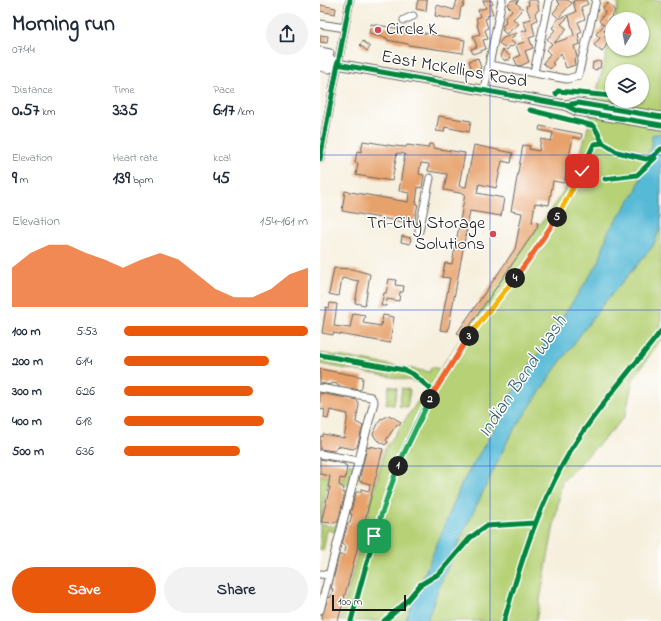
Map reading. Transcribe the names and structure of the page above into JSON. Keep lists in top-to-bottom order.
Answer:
{
  "streets": {
    "main road": ["East McKellips Road"]
  },
  "water": ["Indian Bend Wash"],
  "places": ["Circle K", "Tri-City Storage Solutions"],
  "scale_bar": "100 m",
  "north": "top",
  "page": {
    "heading": ["Morning run", "07:44"],
    "stats": [
      ["Distance", "0.57 km"],
      ["Time", "3:35"],
      ["Pace", "6:17 /km"],
      ["Elevation", "9 m"],
      ["Heart rate", "139 bpm"],
      ["kcal", "45"]
    ],
    "chart": ["Elevation", "154–161 m"],
    "pins": [
      "5",
      "4",
      "3",
      "2",
      "1"
    ],
    "list": [
      {
        "name": "100 m",
        "note": "5:53"
      },
      {
        "name": "200 m",
        "note": "6:14"
      },
      {
        "name": "300 m",
        "note": "6:26"
      },
      {
        "name": "400 m",
        "note": "6:18"
      },
      {
        "name": "500 m",
        "note": "6:36"
      }
    ],
    "buttons": ["Save", "Share"],
    "scale": "100 m"
  }
}
